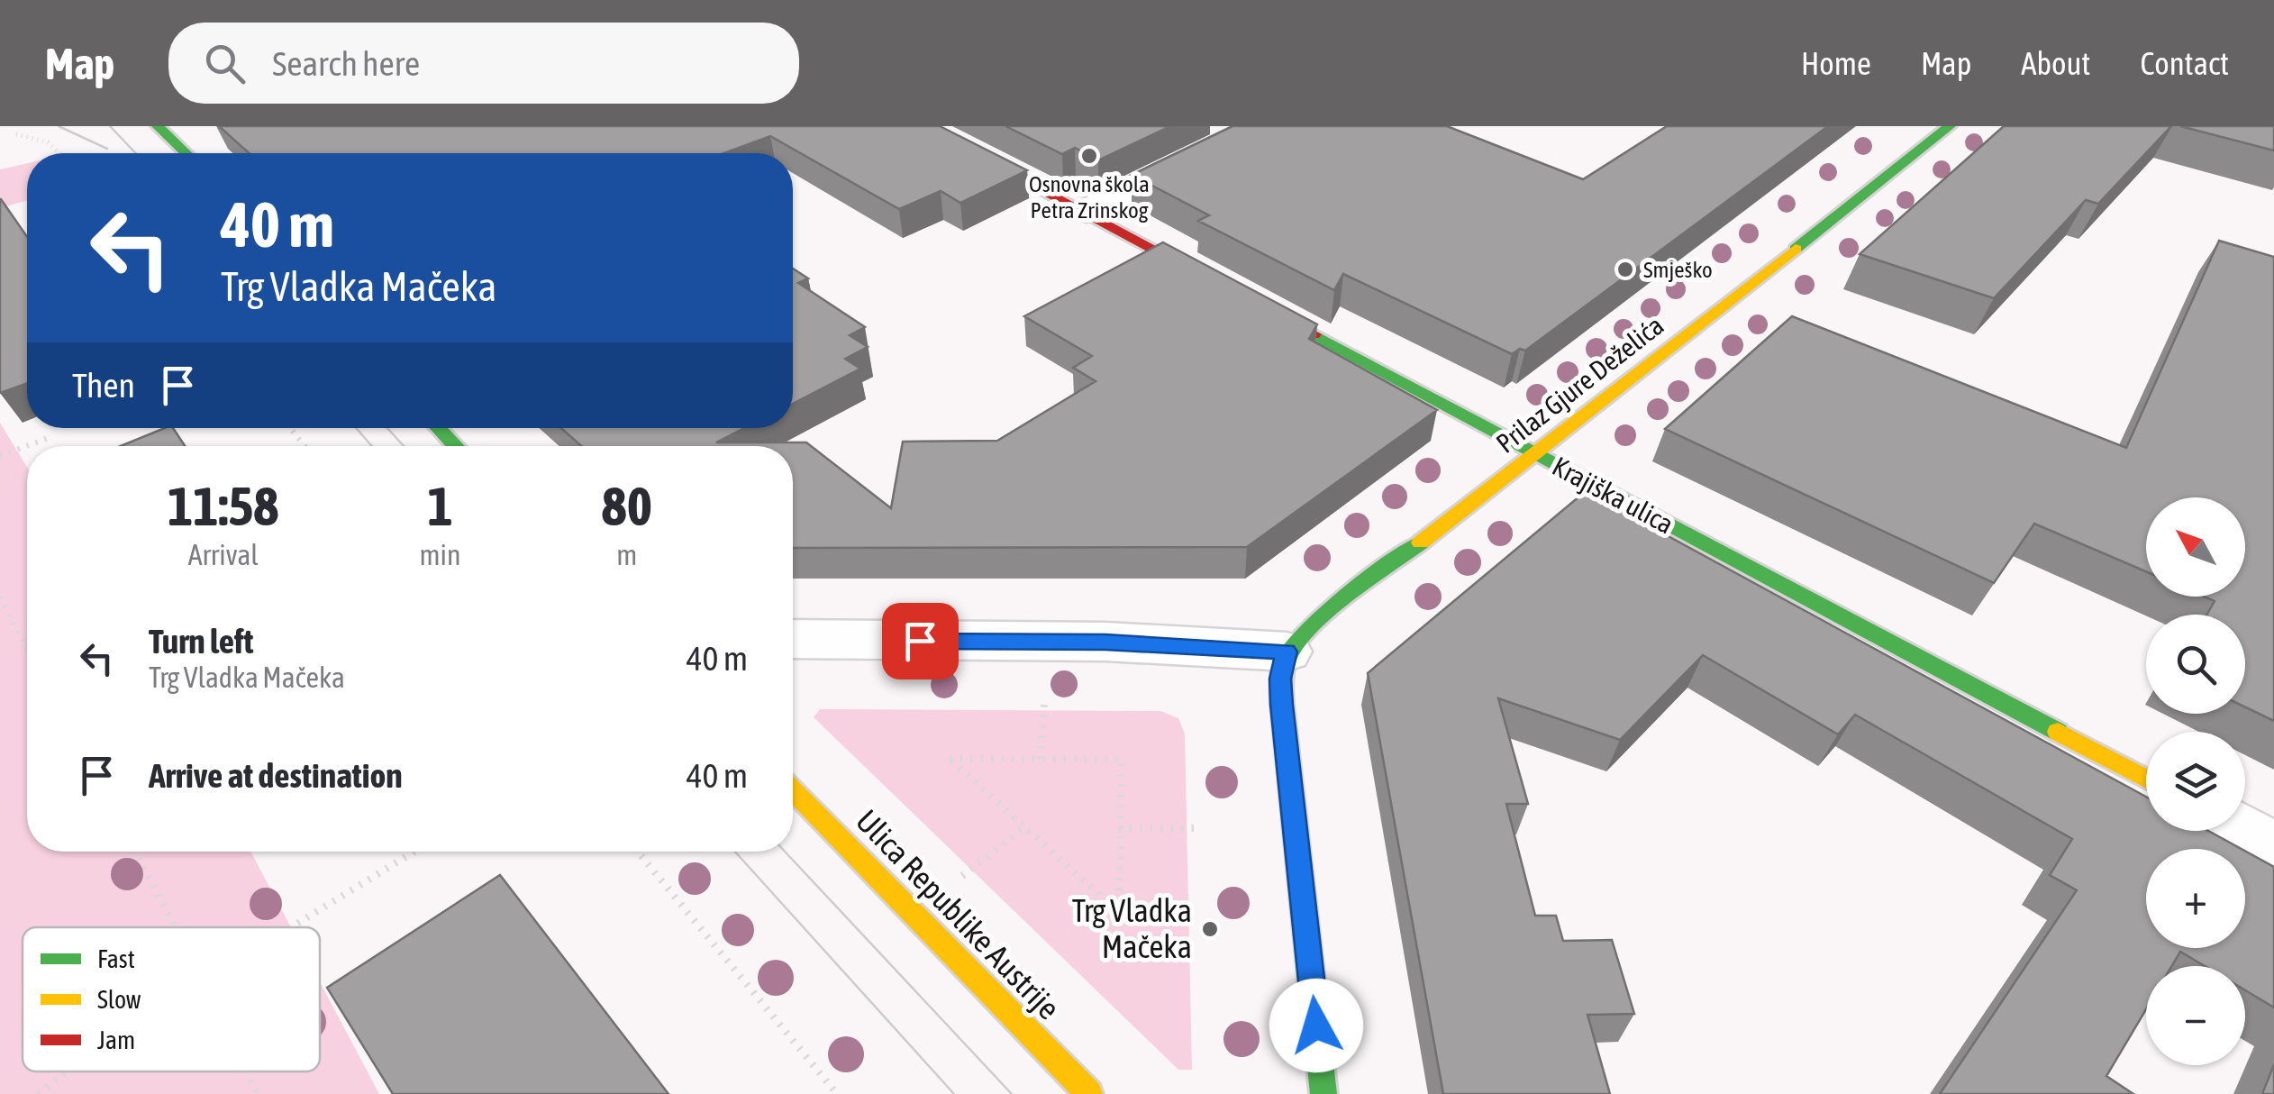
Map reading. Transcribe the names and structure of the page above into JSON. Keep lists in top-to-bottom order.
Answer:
{
  "streets": {
    "street": ["Prilaz Gjure Deželića", "Krajiška ulica", "Ulica Republike Austrije"]
  },
  "crossings": [
    ["Prilaz Gjure Deželića", "Krajiška ulica"]
  ],
  "places": ["Osnovna škola Petra Zrinskog", "Smješko", "Trg Vladka Mačeka"],
  "legend": ["Fast", "Slow", "Jam"],
  "north": "top left",
  "page": {
    "header": "Map",
    "search": "Search here",
    "nav": [
      "Home",
      "Map",
      "About",
      "Contact"
    ],
    "turn": ["40 m", "Trg Vladka Mačeka"],
    "then": "Then",
    "eta": [
      "11:58",
      "Arrival",
      "1",
      "min",
      "80",
      "m"
    ],
    "map_buttons": ["+", "−"],
    "list": [
      {
        "name": "Turn left",
        "note": "Trg Vladka Mačeka",
        "value": "40 m"
      },
      {
        "name": "Arrive at destination",
        "value": "40 m"
      }
    ]
  }
}
